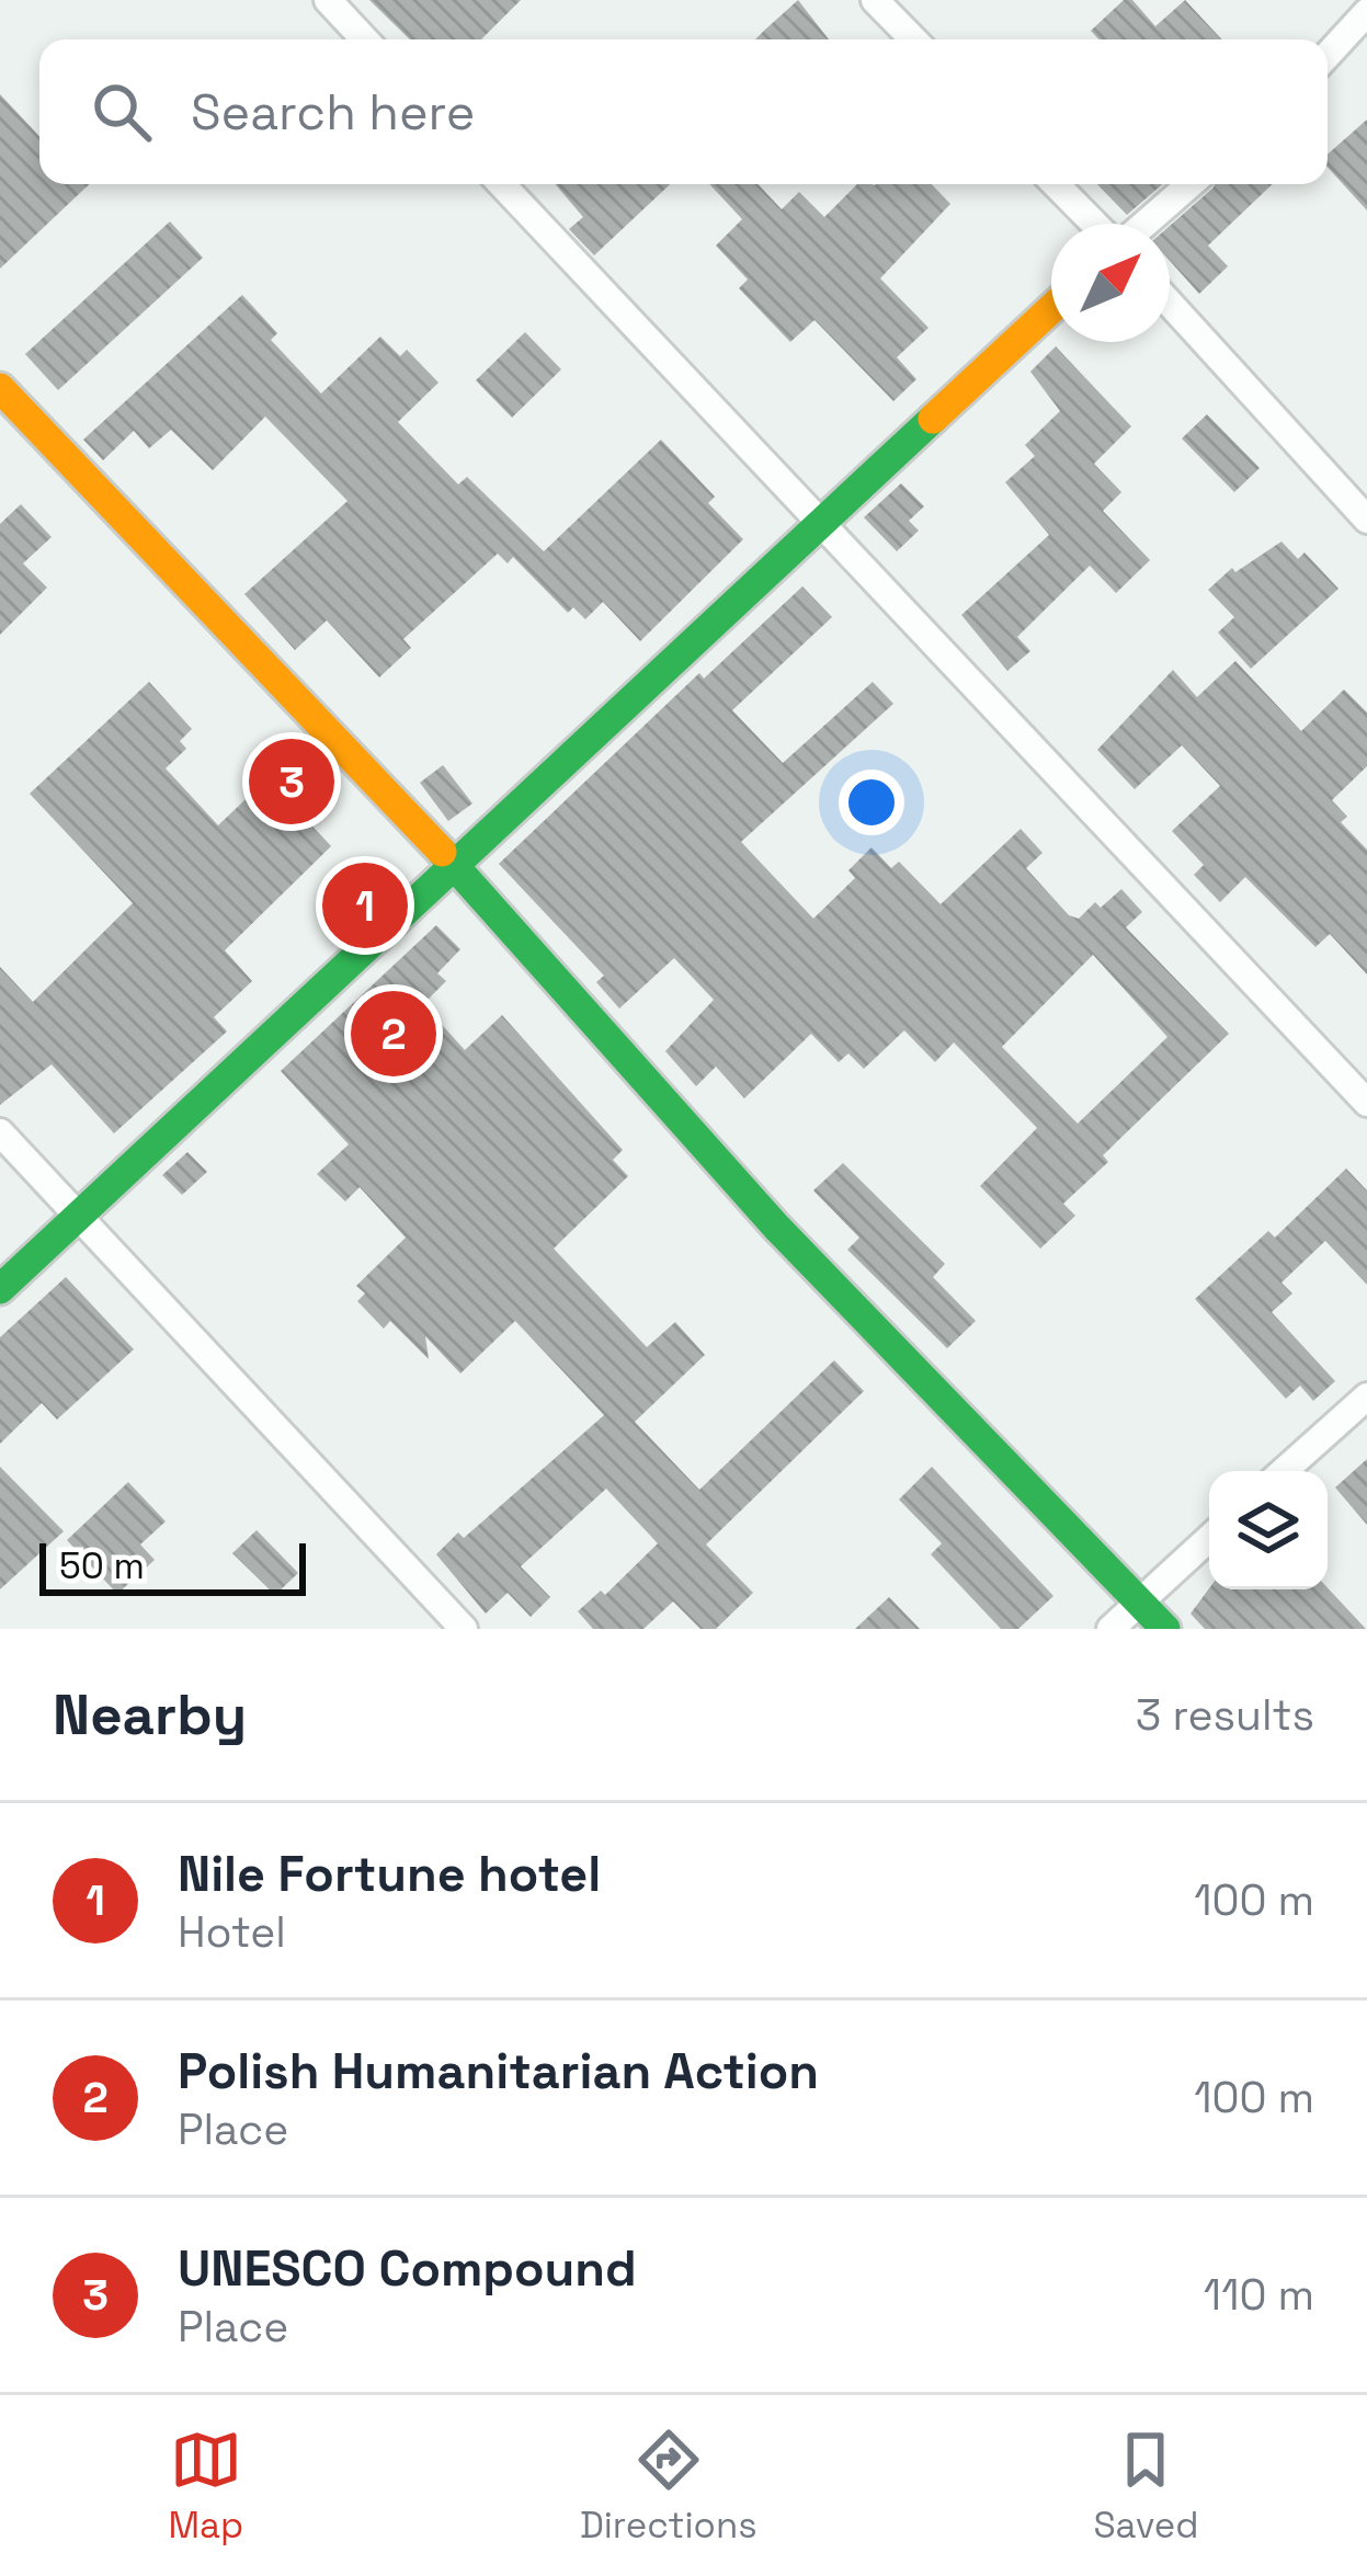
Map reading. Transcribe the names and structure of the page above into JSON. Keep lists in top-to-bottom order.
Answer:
{
  "scale_bar": "50 m",
  "north": "top right",
  "page": {
    "search": "Search here",
    "pins": ["3", "1", "2"],
    "scale": "50 m",
    "heading": ["Nearby", "3 results"],
    "list": [
      {
        "mark": "1",
        "name": "Nile Fortune hotel",
        "note": "Hotel",
        "value": "100 m"
      },
      {
        "mark": "2",
        "name": "Polish Humanitarian Action",
        "note": "Place",
        "value": "100 m"
      },
      {
        "mark": "3",
        "name": "UNESCO Compound",
        "note": "Place",
        "value": "110 m"
      }
    ],
    "nav": ["Map", "Directions", "Saved"]
  }
}
